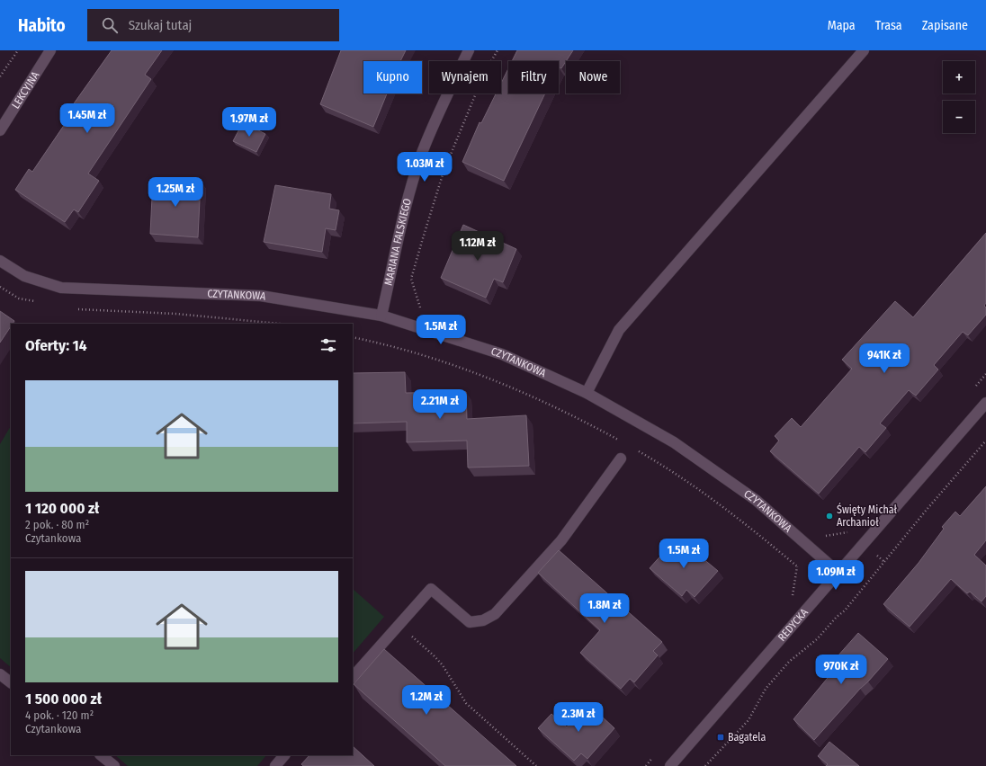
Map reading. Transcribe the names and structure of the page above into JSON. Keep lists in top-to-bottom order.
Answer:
{
  "streets": {
    "street": [
      "LEKCYJNA",
      "MARIANA FALSKIEGO",
      "CZYTANKOWA",
      "REDYCKA"
    ]
  },
  "crossings": [
    ["MARIANA FALSKIEGO", "CZYTANKOWA"],
    ["CZYTANKOWA", "REDYCKA"]
  ],
  "places": {
    "other": ["Święty Michał Archanioł"],
    "transit": ["Bagatela"]
  },
  "page": {
    "header": "Habito",
    "search": "Szukaj tutaj",
    "nav": ["Mapa", "Trasa", "Zapisane"],
    "map_buttons": ["+", "−"],
    "chip": [
      "Kupno",
      "Wynajem",
      "Filtry",
      "Nowe"
    ],
    "price": [
      "1.45M zł",
      "1.97M zł",
      "1.03M zł",
      "1.25M zł",
      "1.12M zł",
      "1.5M zł",
      "941K zł",
      "2.21M zł",
      "1.5M zł",
      "1.09M zł",
      "1.8M zł",
      "970K zł",
      "1.2M zł",
      "2.3M zł"
    ],
    "heading": "Oferty: 14",
    "list": [
      {
        "name": "1 120 000 zł",
        "note": "2 pok. · 80 m² · Czytankowa"
      },
      {
        "name": "1 500 000 zł",
        "note": "4 pok. · 120 m² · Czytankowa"
      }
    ]
  }
}
